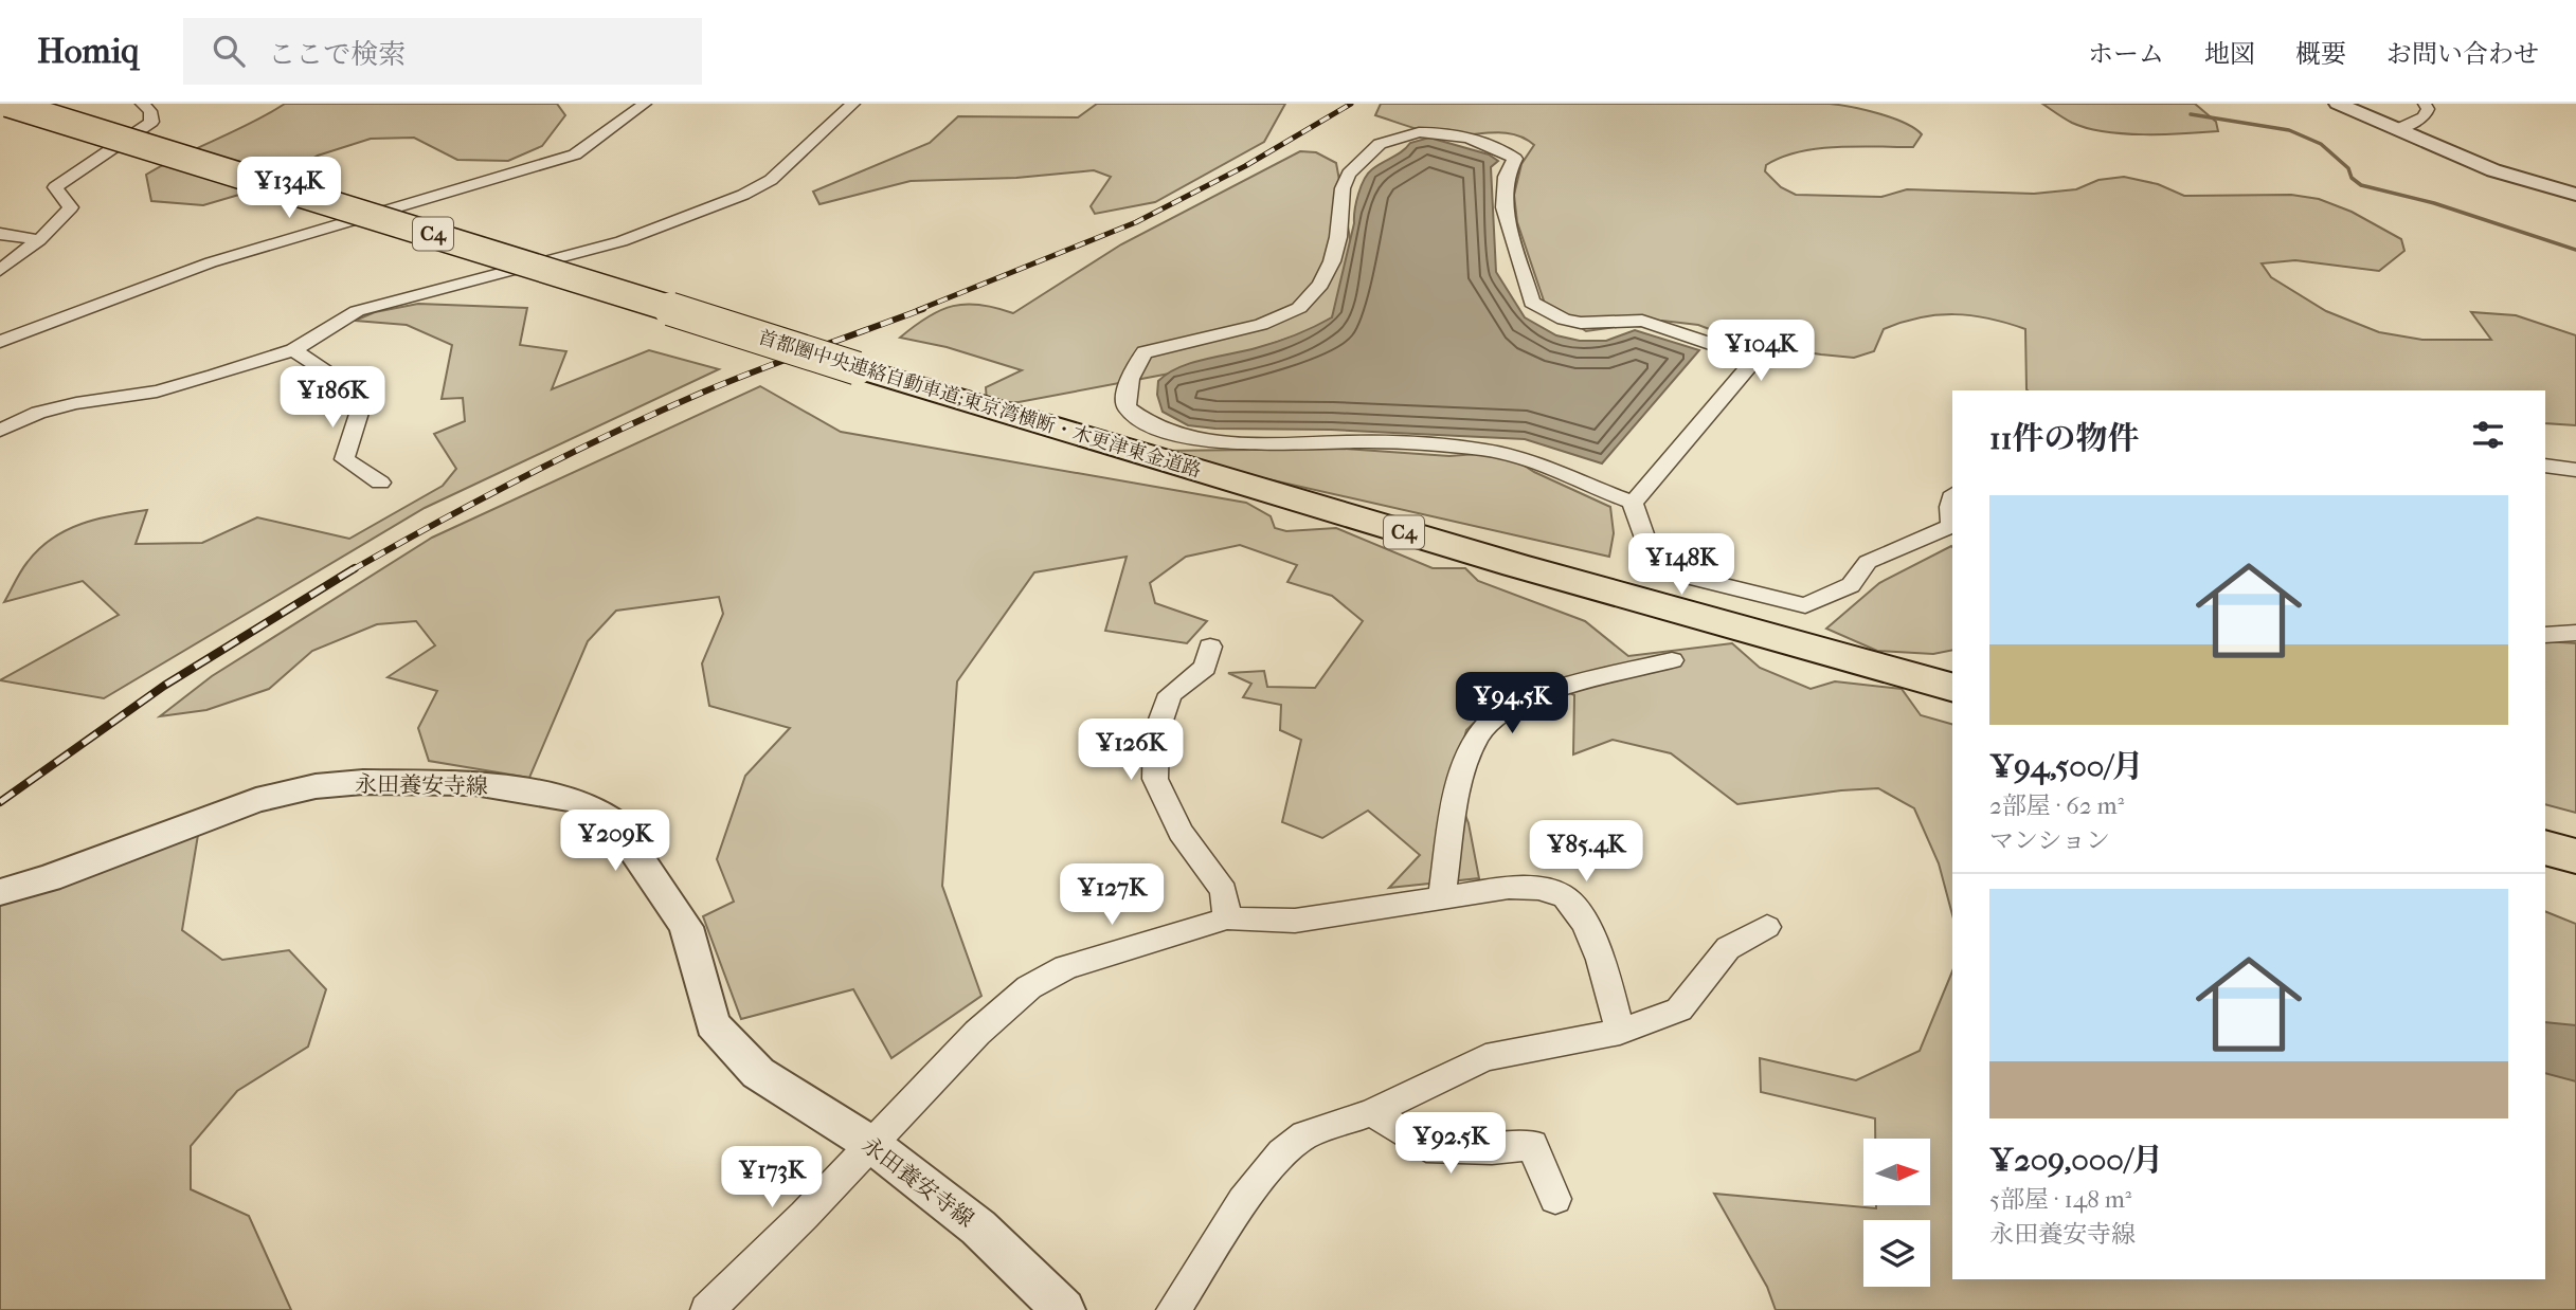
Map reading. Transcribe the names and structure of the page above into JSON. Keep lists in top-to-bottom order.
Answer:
{
  "streets": {
    "highway": ["C4", "首都圏中央連絡自動車道;東京湾横断・木更津東金道路"],
    "street": ["永田養安寺線"]
  },
  "north": "right",
  "page": {
    "header": "Homiq",
    "search": "ここで検索",
    "nav": [
      "ホーム",
      "地図",
      "概要",
      "お問い合わせ"
    ],
    "price": [
      "¥134K",
      "¥104K",
      "¥186K",
      "¥148K",
      "¥94.5K",
      "¥126K",
      "¥209K",
      "¥85.4K",
      "¥127K",
      "¥92.5K",
      "¥173K"
    ],
    "heading": "11件の物件",
    "list": [
      {
        "name": "¥94,500/月",
        "note": "2部屋 · 62 m² · マンション"
      },
      {
        "name": "¥209,000/月",
        "note": "5部屋 · 148 m² · 永田養安寺線"
      }
    ]
  }
}
